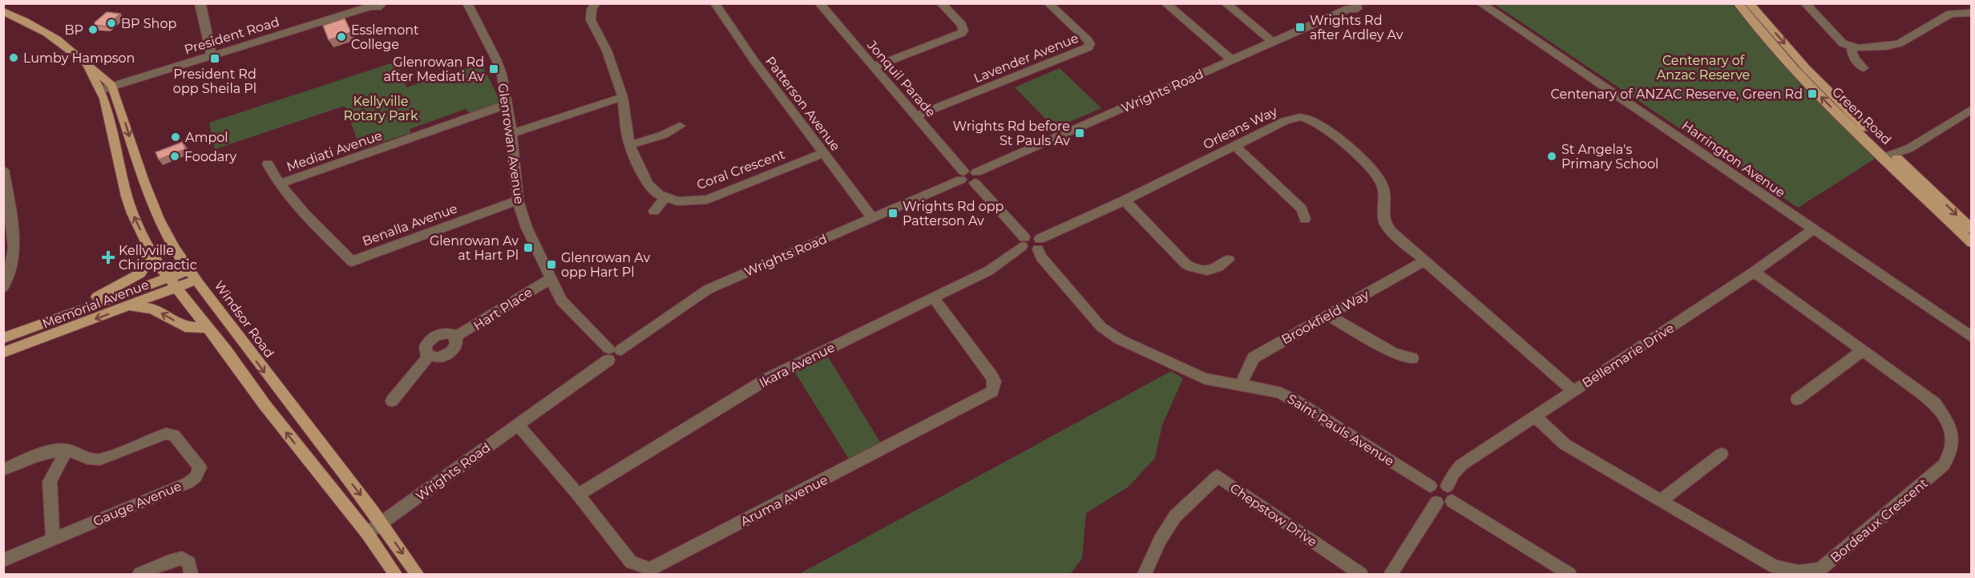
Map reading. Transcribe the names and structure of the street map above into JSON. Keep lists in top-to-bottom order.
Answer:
{
  "streets": {
    "main road": ["Green Road", "Memorial Avenue", "Windsor Road"],
    "street": [
      "President Road",
      "Lavender Avenue",
      "Jonquil Parade",
      "Wrights Road",
      "Patterson Avenue",
      "Orleans Way",
      "Glenrowan Avenue",
      "Mediati Avenue",
      "Harrington Avenue",
      "Coral Crescent",
      "Benalla Avenue",
      "Hart Place",
      "Brookfield Way",
      "Bellemarie Drive",
      "Ikara Avenue",
      "Saint Pauls Avenue",
      "Aruma Avenue",
      "Gauge Avenue",
      "Chepstow Drive",
      "Bordeaux Crescent"
    ]
  },
  "crossings": [
    ["President Road", "Windsor Road"],
    ["Lavender Avenue", "Jonquil Parade"],
    ["Jonquil Parade", "Wrights Road"],
    ["Wrights Road", "Patterson Avenue"],
    ["Wrights Road", "Glenrowan Avenue"],
    ["Wrights Road", "Windsor Road"],
    ["Wrights Road", "Aruma Avenue"],
    ["Patterson Avenue", "Coral Crescent"],
    ["Orleans Way", "Brookfield Way"],
    ["Orleans Way", "Bellemarie Drive"],
    ["Orleans Way", "Saint Pauls Avenue"],
    ["Glenrowan Avenue", "Mediati Avenue"],
    ["Glenrowan Avenue", "Benalla Avenue"],
    ["Glenrowan Avenue", "Hart Place"],
    ["Mediati Avenue", "Benalla Avenue"],
    ["Harrington Avenue", "Bellemarie Drive"],
    ["Memorial Avenue", "Windsor Road"],
    ["Brookfield Way", "Saint Pauls Avenue"],
    ["Bellemarie Drive", "Saint Pauls Avenue"],
    ["Bellemarie Drive", "Bordeaux Crescent"],
    ["Ikara Avenue", "Aruma Avenue"]
  ],
  "parks": ["Centenary of Anzac Reserve", "Kellyville Rotary Park"],
  "places": {
    "other": [
      "BP Shop",
      "BP",
      "Esslemont College",
      "Lumby Hampson",
      "Ampol",
      "Foodary",
      "St Angela's Primary School"
    ],
    "transit": [
      "Wrights Rd after Ardley Av",
      "President Rd opp Sheila Pl",
      "Glenrowan Rd after Mediati Av",
      "Centenary of ANZAC Reserve, Green Rd",
      "Wrights Rd before St Pauls Av",
      "Wrights Rd opp Patterson Av",
      "Glenrowan Av at Hart Pl",
      "Glenrowan Av opp Hart Pl"
    ],
    "health": ["Kellyville Chiropractic"]
  }
}
